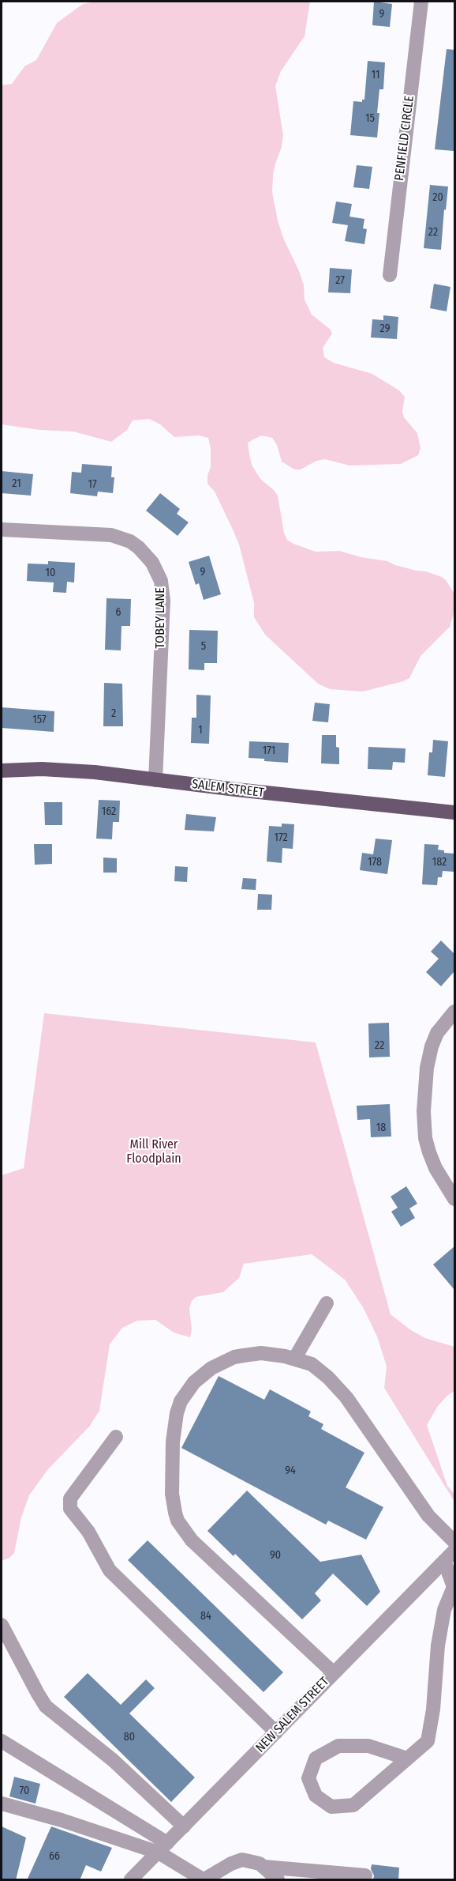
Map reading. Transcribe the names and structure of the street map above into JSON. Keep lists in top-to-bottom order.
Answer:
{
  "streets": {
    "main road": ["SALEM STREET"],
    "street": ["PENFIELD CIRCLE", "TOBEY LANE", "NEW SALEM STREET"]
  },
  "crossings": [
    ["TOBEY LANE", "SALEM STREET"]
  ],
  "parks": ["Mill River Floodplain"],
  "house_numbers": [
    "9",
    "11",
    "15",
    "20",
    "22",
    "27",
    "29",
    "21",
    "17",
    "9",
    "10",
    "6",
    "5",
    "2",
    "157",
    "1",
    "171",
    "162",
    "172",
    "178",
    "182",
    "22",
    "18",
    "94",
    "90",
    "84",
    "80",
    "70",
    "66"
  ]
}
